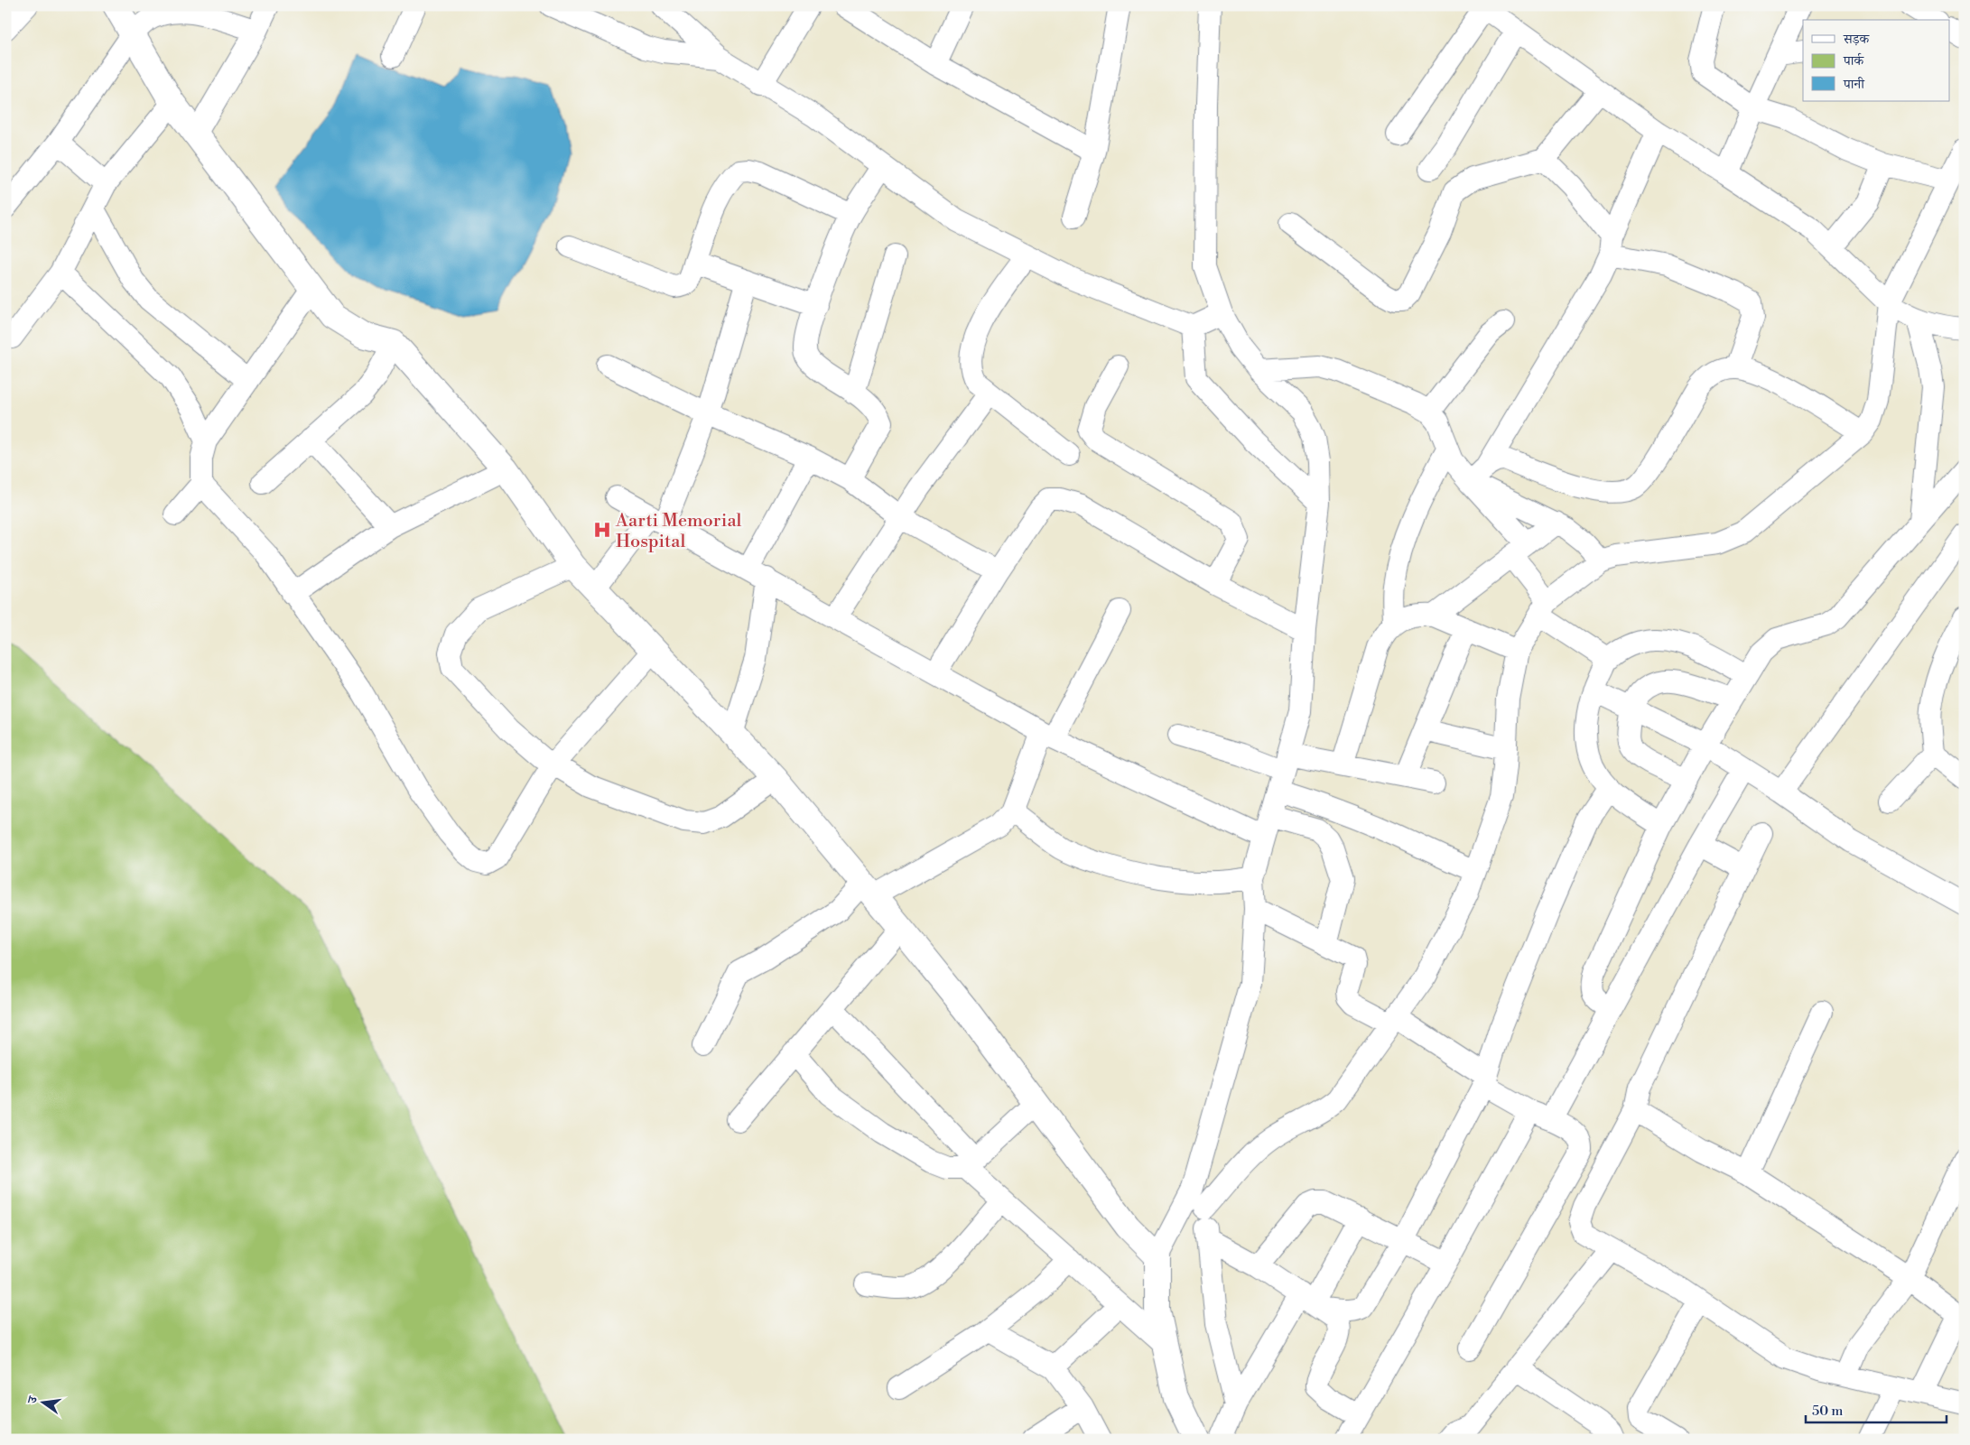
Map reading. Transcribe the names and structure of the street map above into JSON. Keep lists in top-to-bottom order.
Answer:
{
  "places": {
    "hospital": ["Aarti Memorial Hospital"]
  },
  "legend": ["सड़क", "पार्क", "पानी"],
  "scale_bar": "50 m",
  "north": "left"
}
